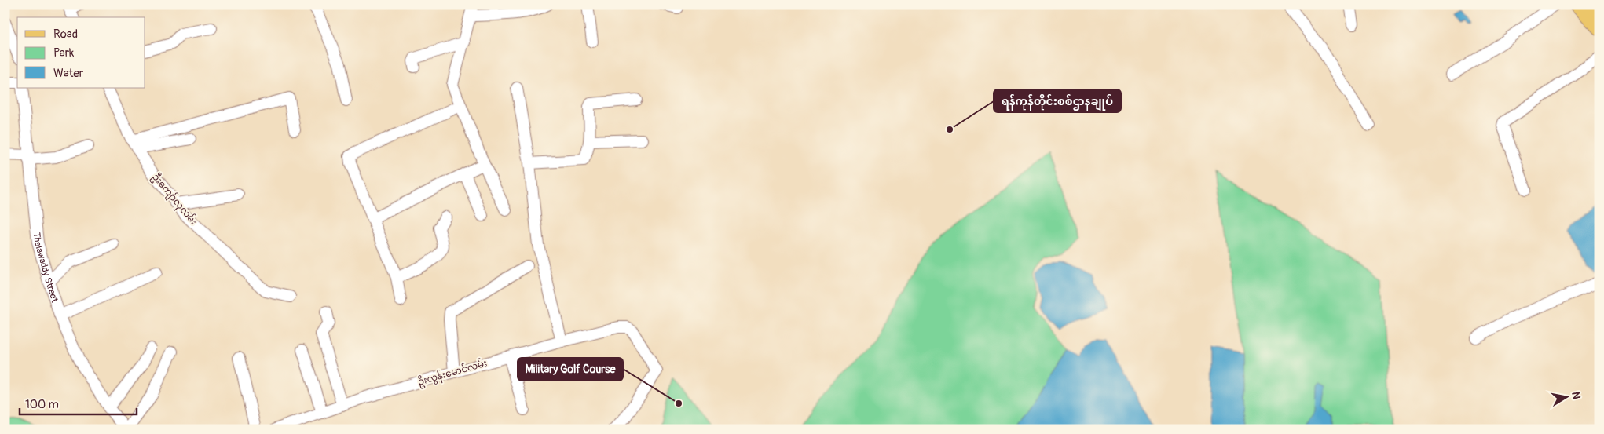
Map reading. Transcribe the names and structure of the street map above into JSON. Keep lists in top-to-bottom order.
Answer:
{
  "streets": {
    "street": ["ဦးကျော်လှလမ်း", "Thalawaddy Street", "ဦးလွန်းမောင်လမ်း"]
  },
  "places": ["ရန်ကုန်တိုင်းစစ်ဌာနချုပ်", "Military Golf Course"],
  "legend": ["Road", "Park", "Water"],
  "scale_bar": "100 m",
  "north": "right"
}
